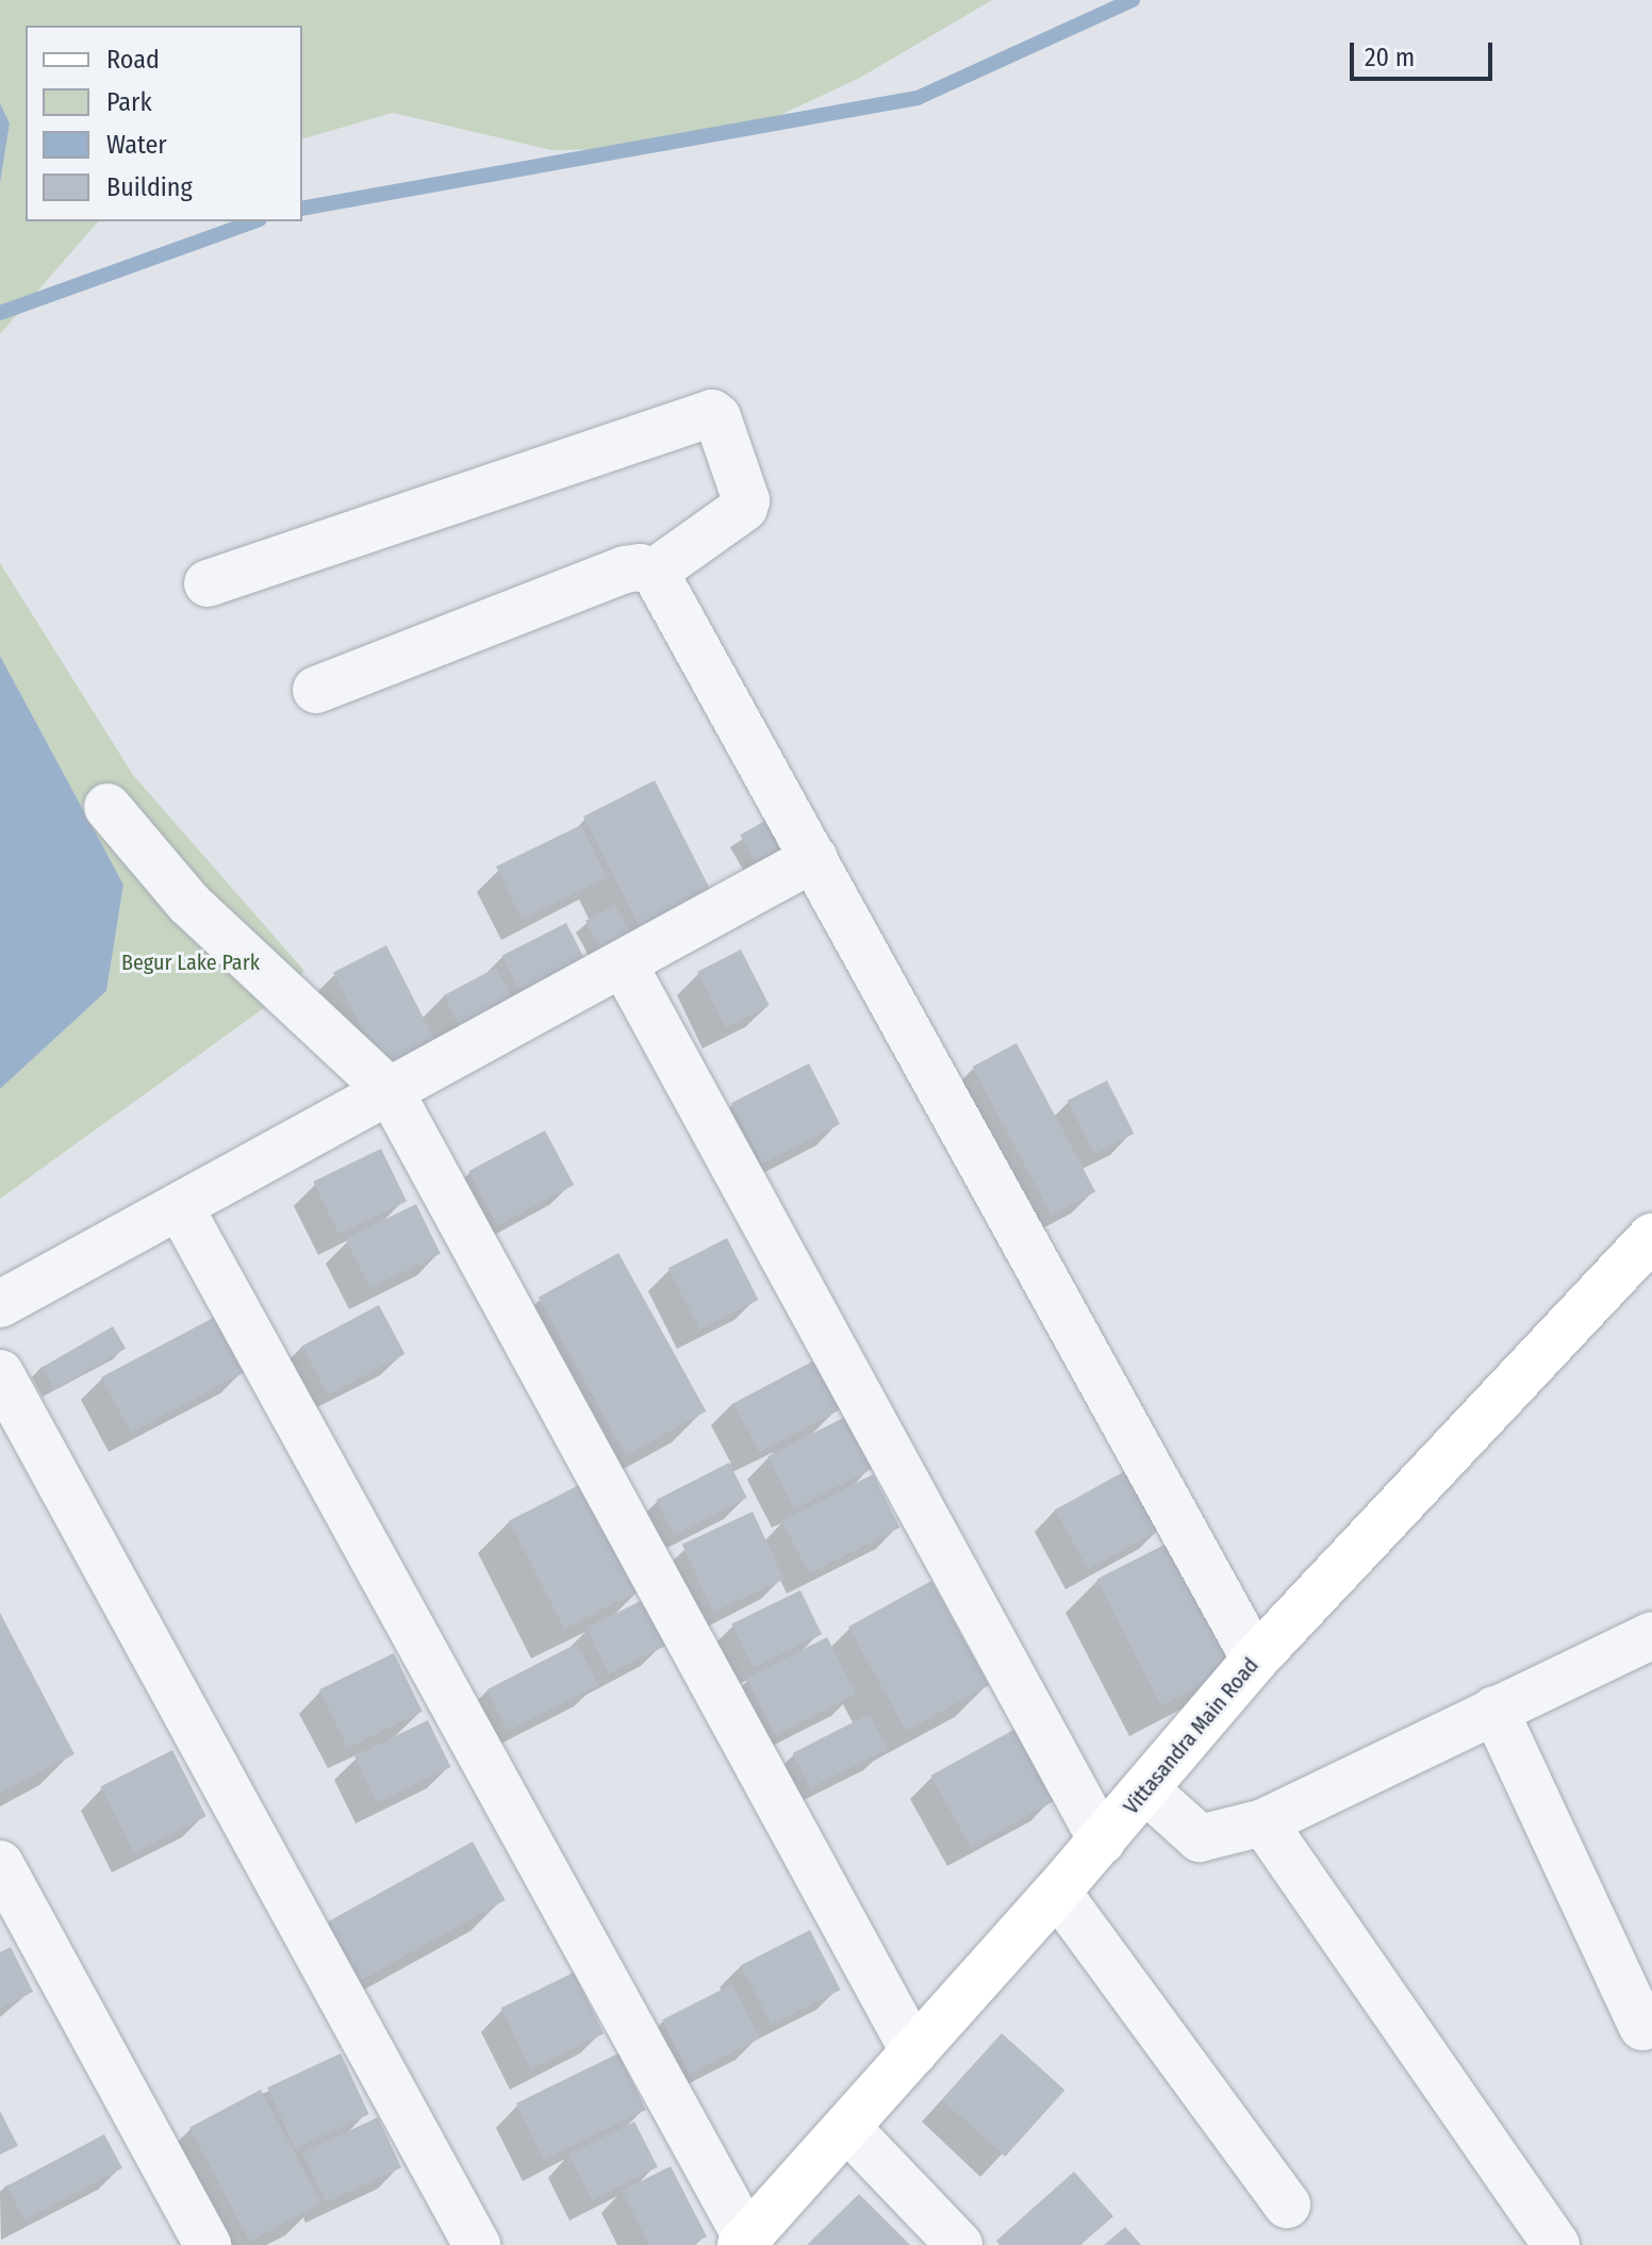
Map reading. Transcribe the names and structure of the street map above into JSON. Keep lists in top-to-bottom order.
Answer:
{
  "streets": {
    "street": ["Vittasandra Main Road"]
  },
  "parks": ["Begur Lake Park"],
  "legend": [
    "Road",
    "Park",
    "Water",
    "Building"
  ],
  "scale_bar": "20 m"
}
